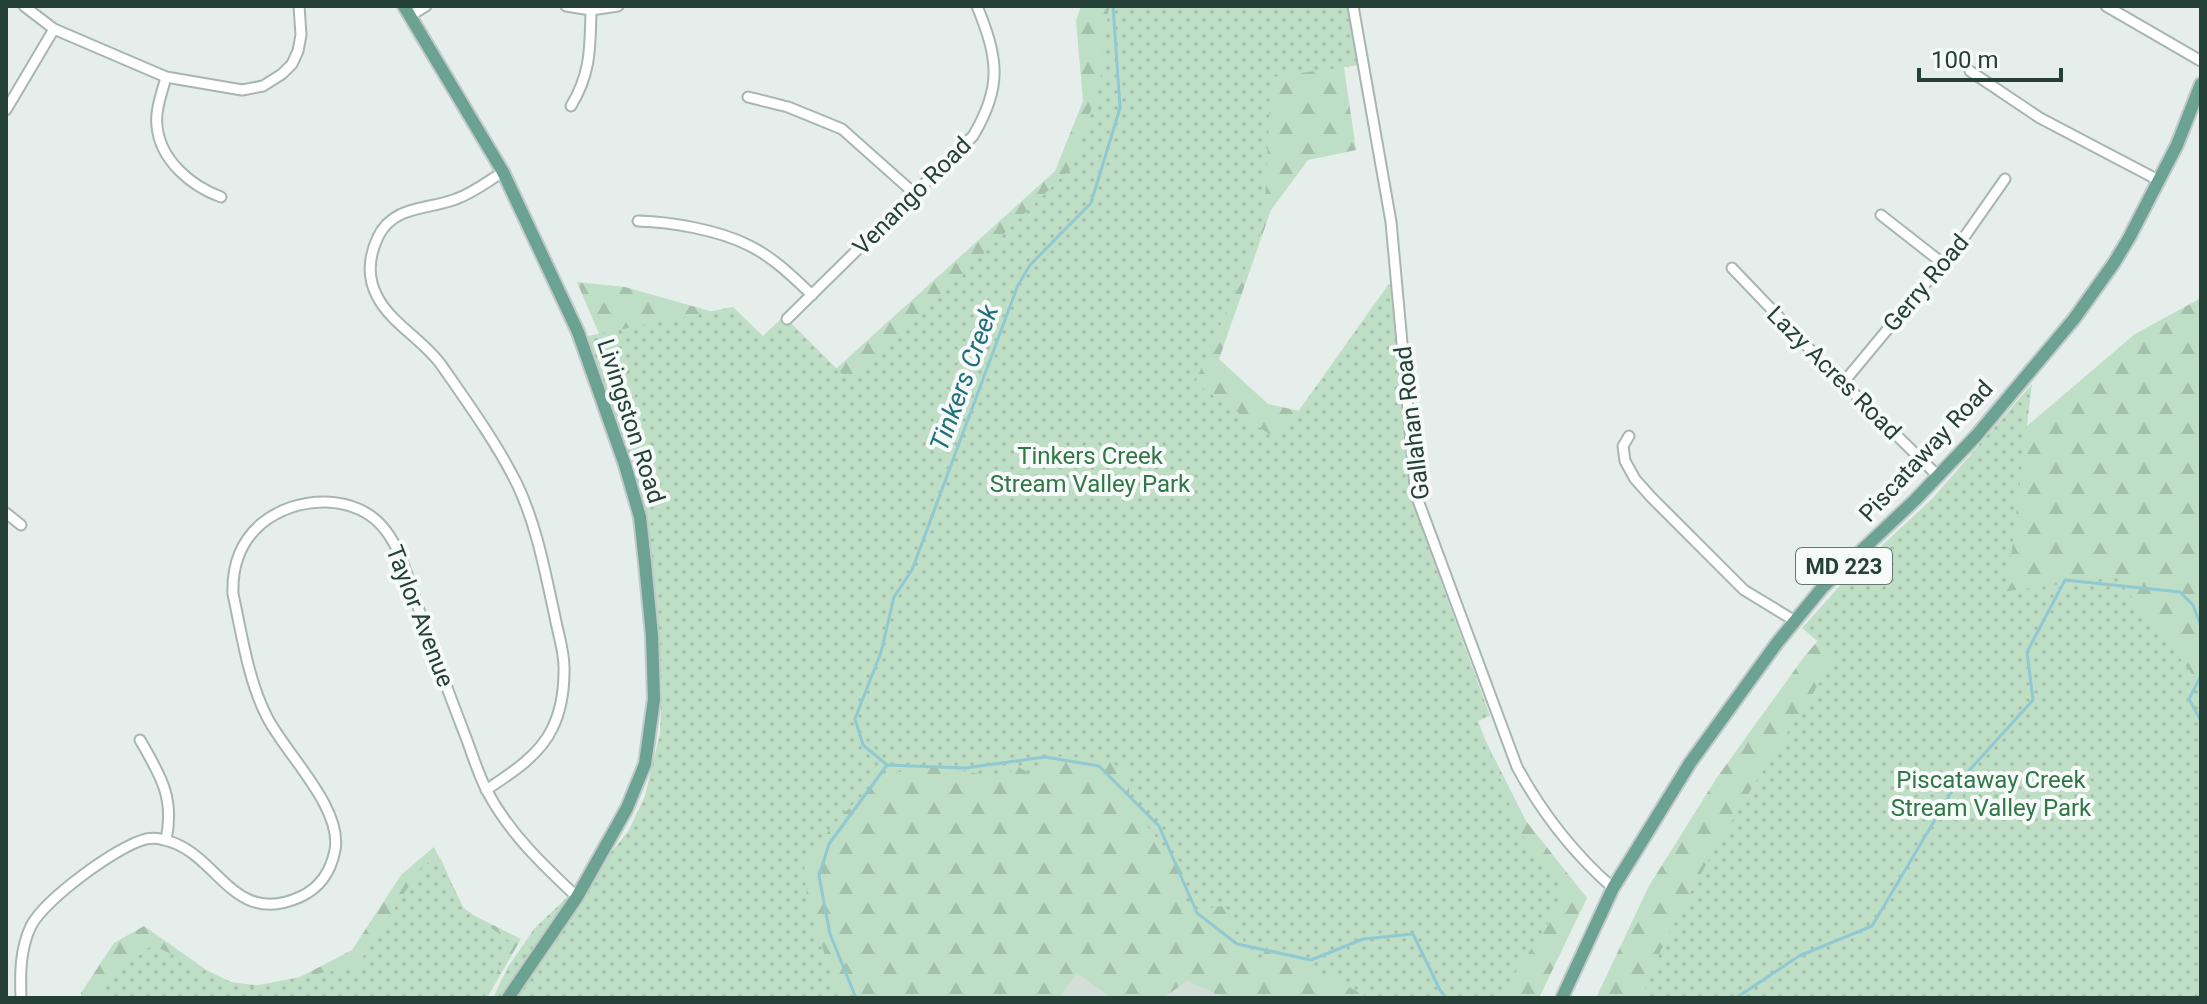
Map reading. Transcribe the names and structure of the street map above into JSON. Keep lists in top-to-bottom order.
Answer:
{
  "streets": {
    "main road": ["Livingston Road", "Piscataway Road", "MD 223"],
    "street": [
      "Venango Road",
      "Gerry Road",
      "Lazy Acres Road",
      "Gallahan Road",
      "Taylor Avenue"
    ]
  },
  "crossings": [
    ["Gerry Road", "Lazy Acres Road"],
    ["Lazy Acres Road", "Piscataway Road"],
    ["Livingston Road", "Taylor Avenue"],
    ["Gallahan Road", "Piscataway Road"]
  ],
  "water": ["Tinkers Creek"],
  "parks": ["Tinkers Creek Stream Valley Park", "Piscataway Creek Stream Valley Park"],
  "scale_bar": "100 m"
}
